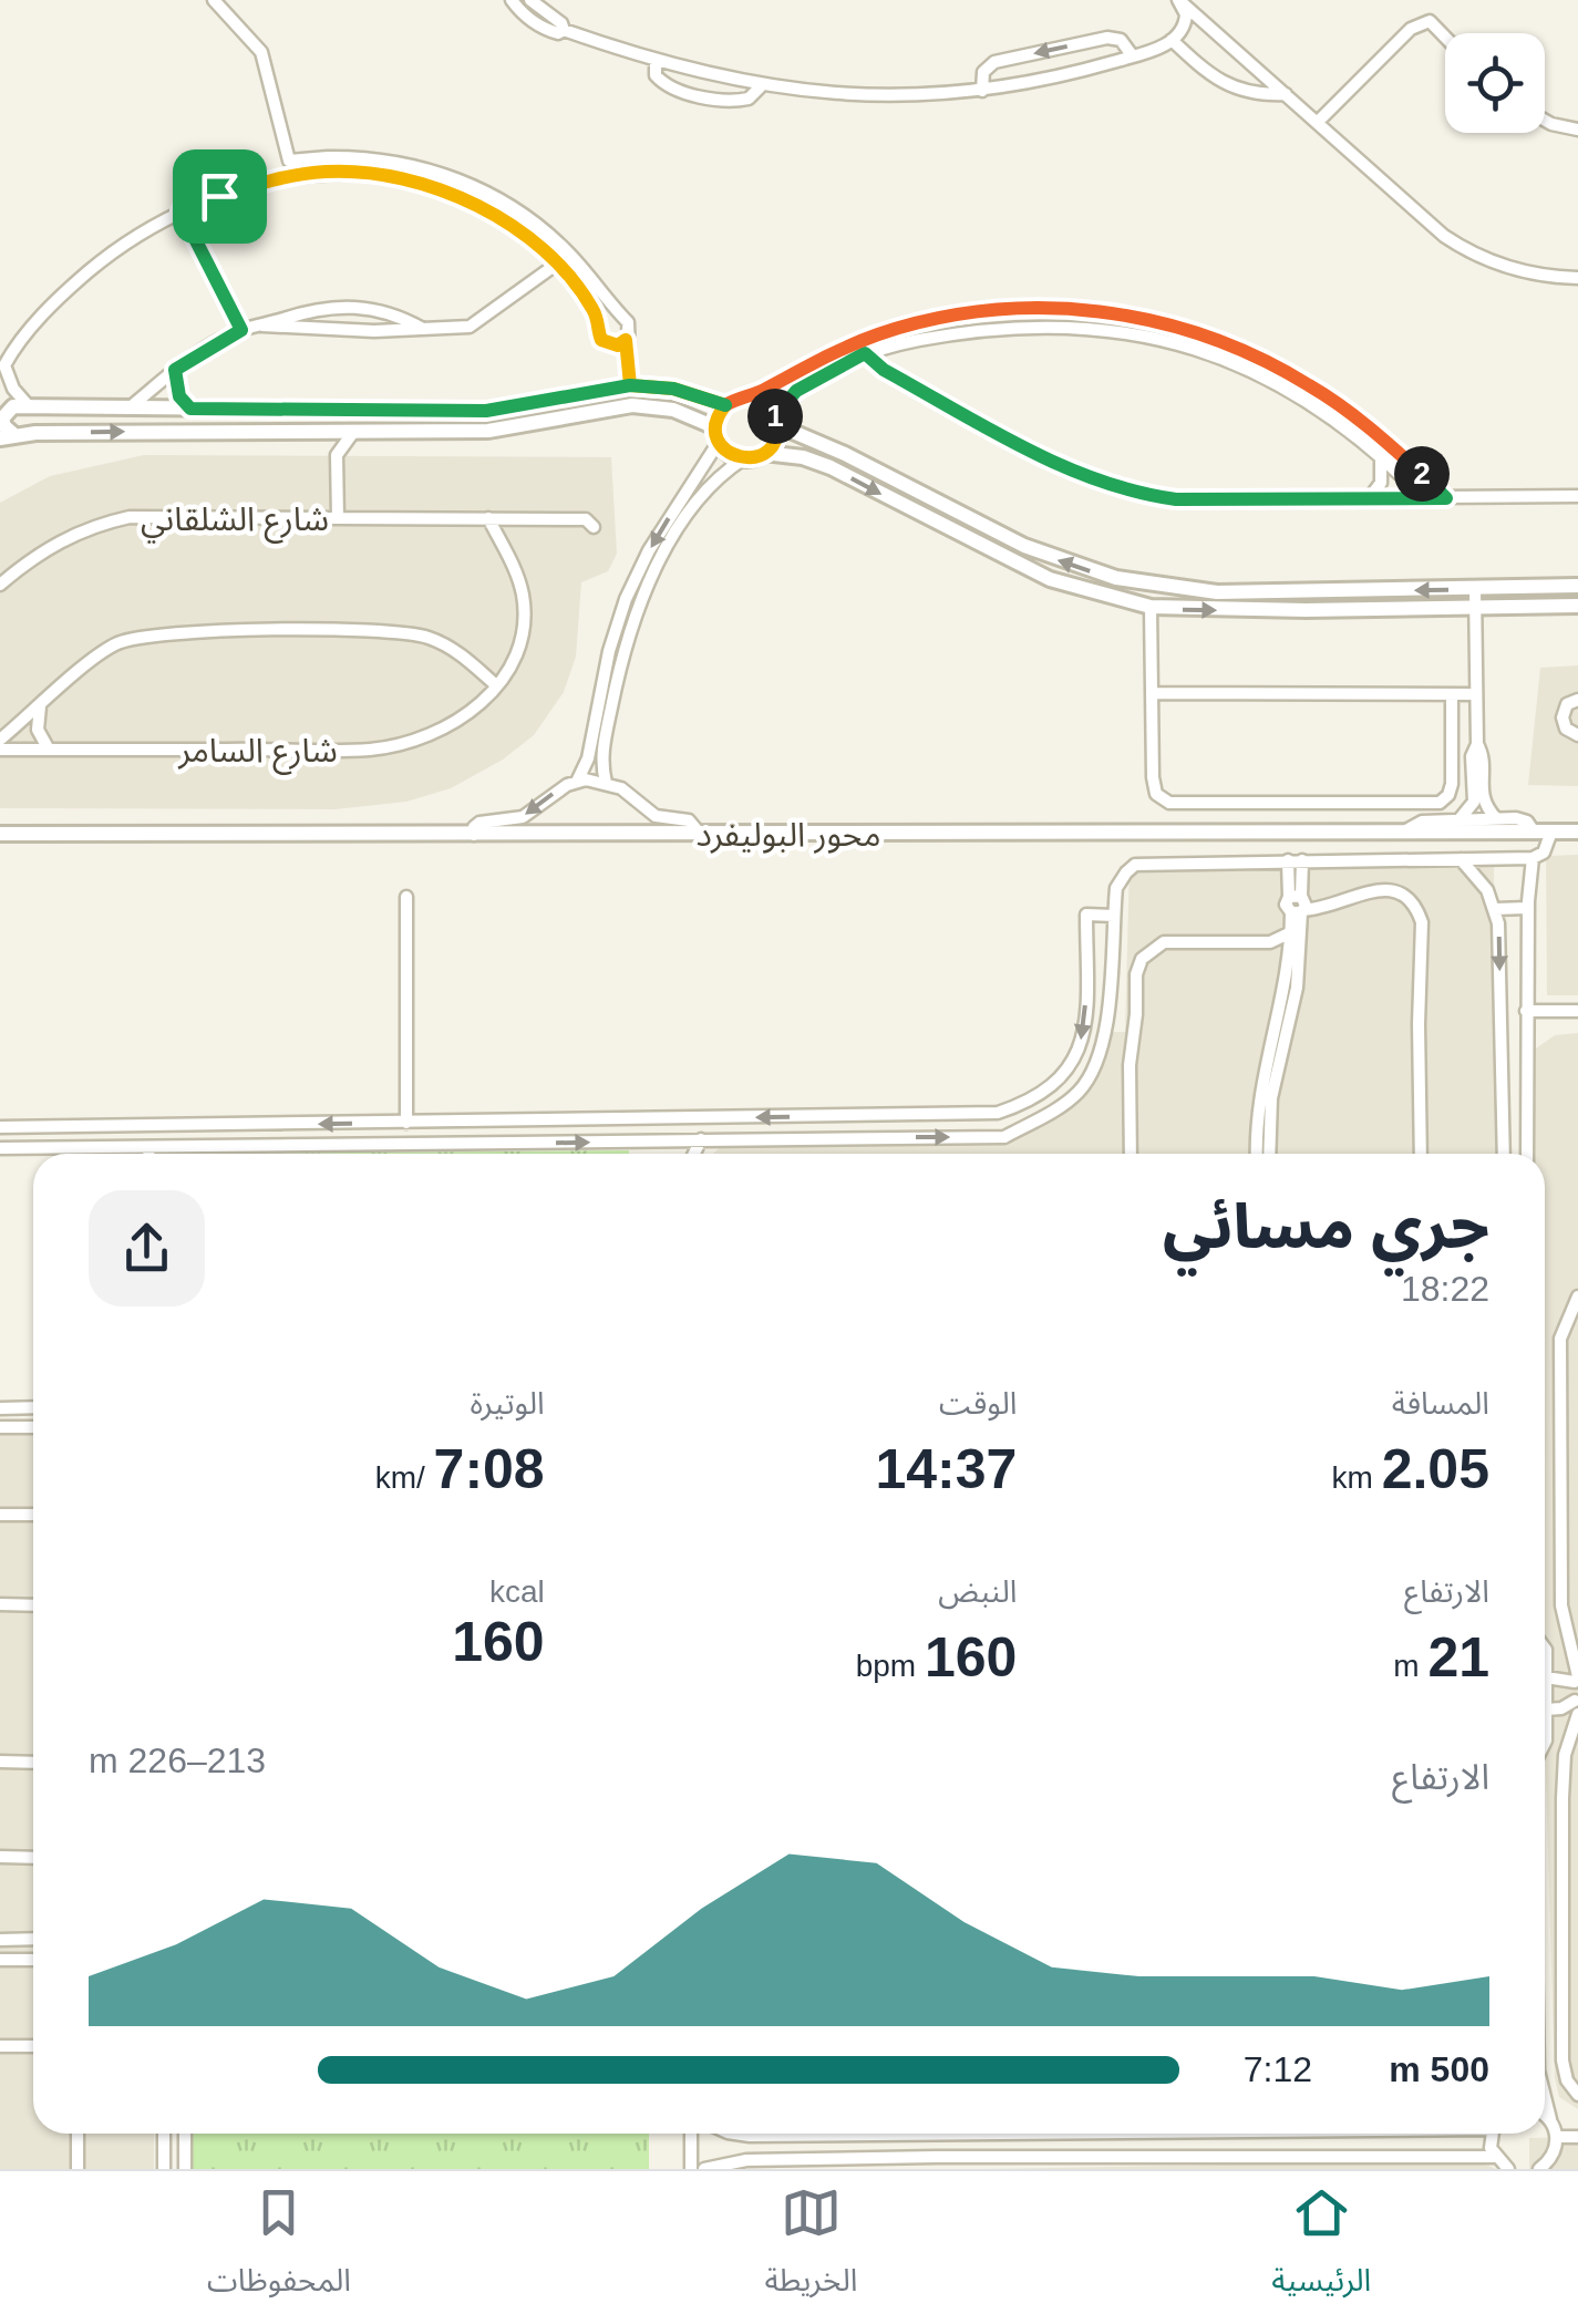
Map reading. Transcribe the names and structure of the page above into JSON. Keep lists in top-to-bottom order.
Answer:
{
  "streets": {
    "street": ["شارع الشلقاني", "شارع السامر", "محور البوليفرد"]
  },
  "page": {
    "pins": ["1", "2"],
    "heading": ["جري مسائي", "18:22"],
    "stats": [
      ["المسافة", "2.05 km"],
      ["الوقت", "14:37"],
      ["الوتيرة", "7:08 /km"],
      ["الارتفاع", "21 m"],
      ["النبض", "160 bpm"],
      ["kcal", "160"]
    ],
    "chart": ["الارتفاع", "213–226 m"],
    "list": [
      {
        "name": "500 m",
        "note": "7:12"
      }
    ],
    "tabs": ["الرئيسية", "الخريطة", "المحفوظات"]
  }
}
